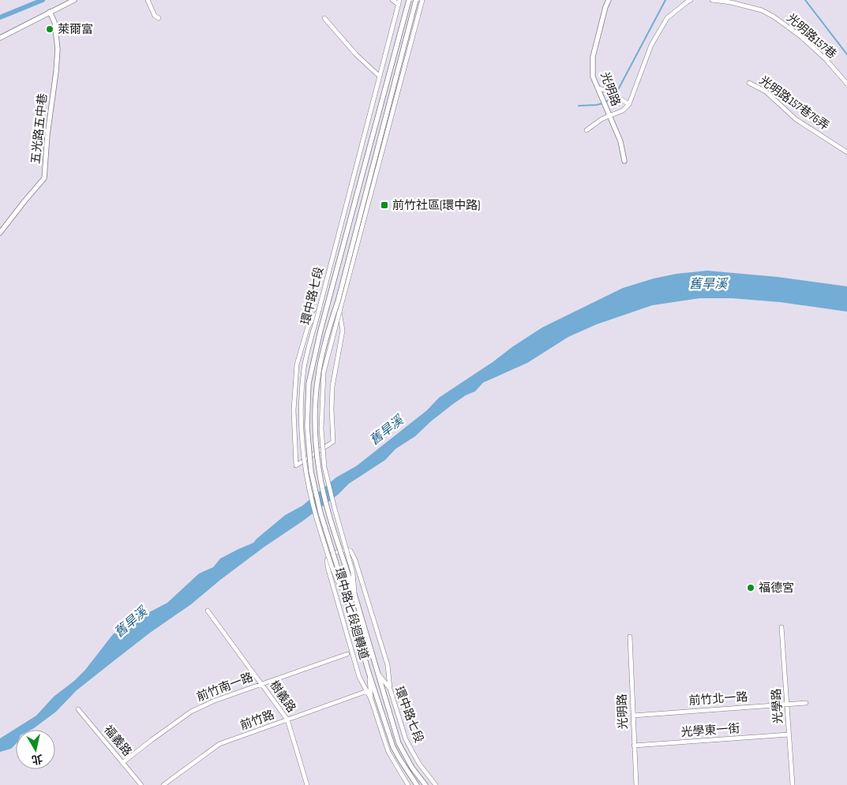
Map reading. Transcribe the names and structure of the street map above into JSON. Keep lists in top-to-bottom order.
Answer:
{
  "streets": {
    "street": [
      "光明路157巷",
      "光明路",
      "光明路157巷76弄",
      "五光路五中巷",
      "環中路七段",
      "環中路七段迴轉道",
      "前竹南一路",
      "樹義路",
      "前竹北一路",
      "光學路",
      "前竹路",
      "光學東一街",
      "福義路"
    ]
  },
  "crossings": [
    ["光明路", "前竹北一路"],
    ["光明路", "光學東一街"],
    ["環中路七段", "環中路七段迴轉道"],
    ["環中路七段迴轉道", "前竹路"],
    ["前竹南一路", "樹義路"],
    ["前竹南一路", "福義路"],
    ["樹義路", "前竹路"],
    ["前竹北一路", "光學路"],
    ["光學路", "光學東一街"]
  ],
  "water": ["舊旱溪"],
  "places": {
    "other": ["萊爾富", "福德宮"],
    "transit": ["前竹社區(環中路)"]
  },
  "north": "bottom"
}
